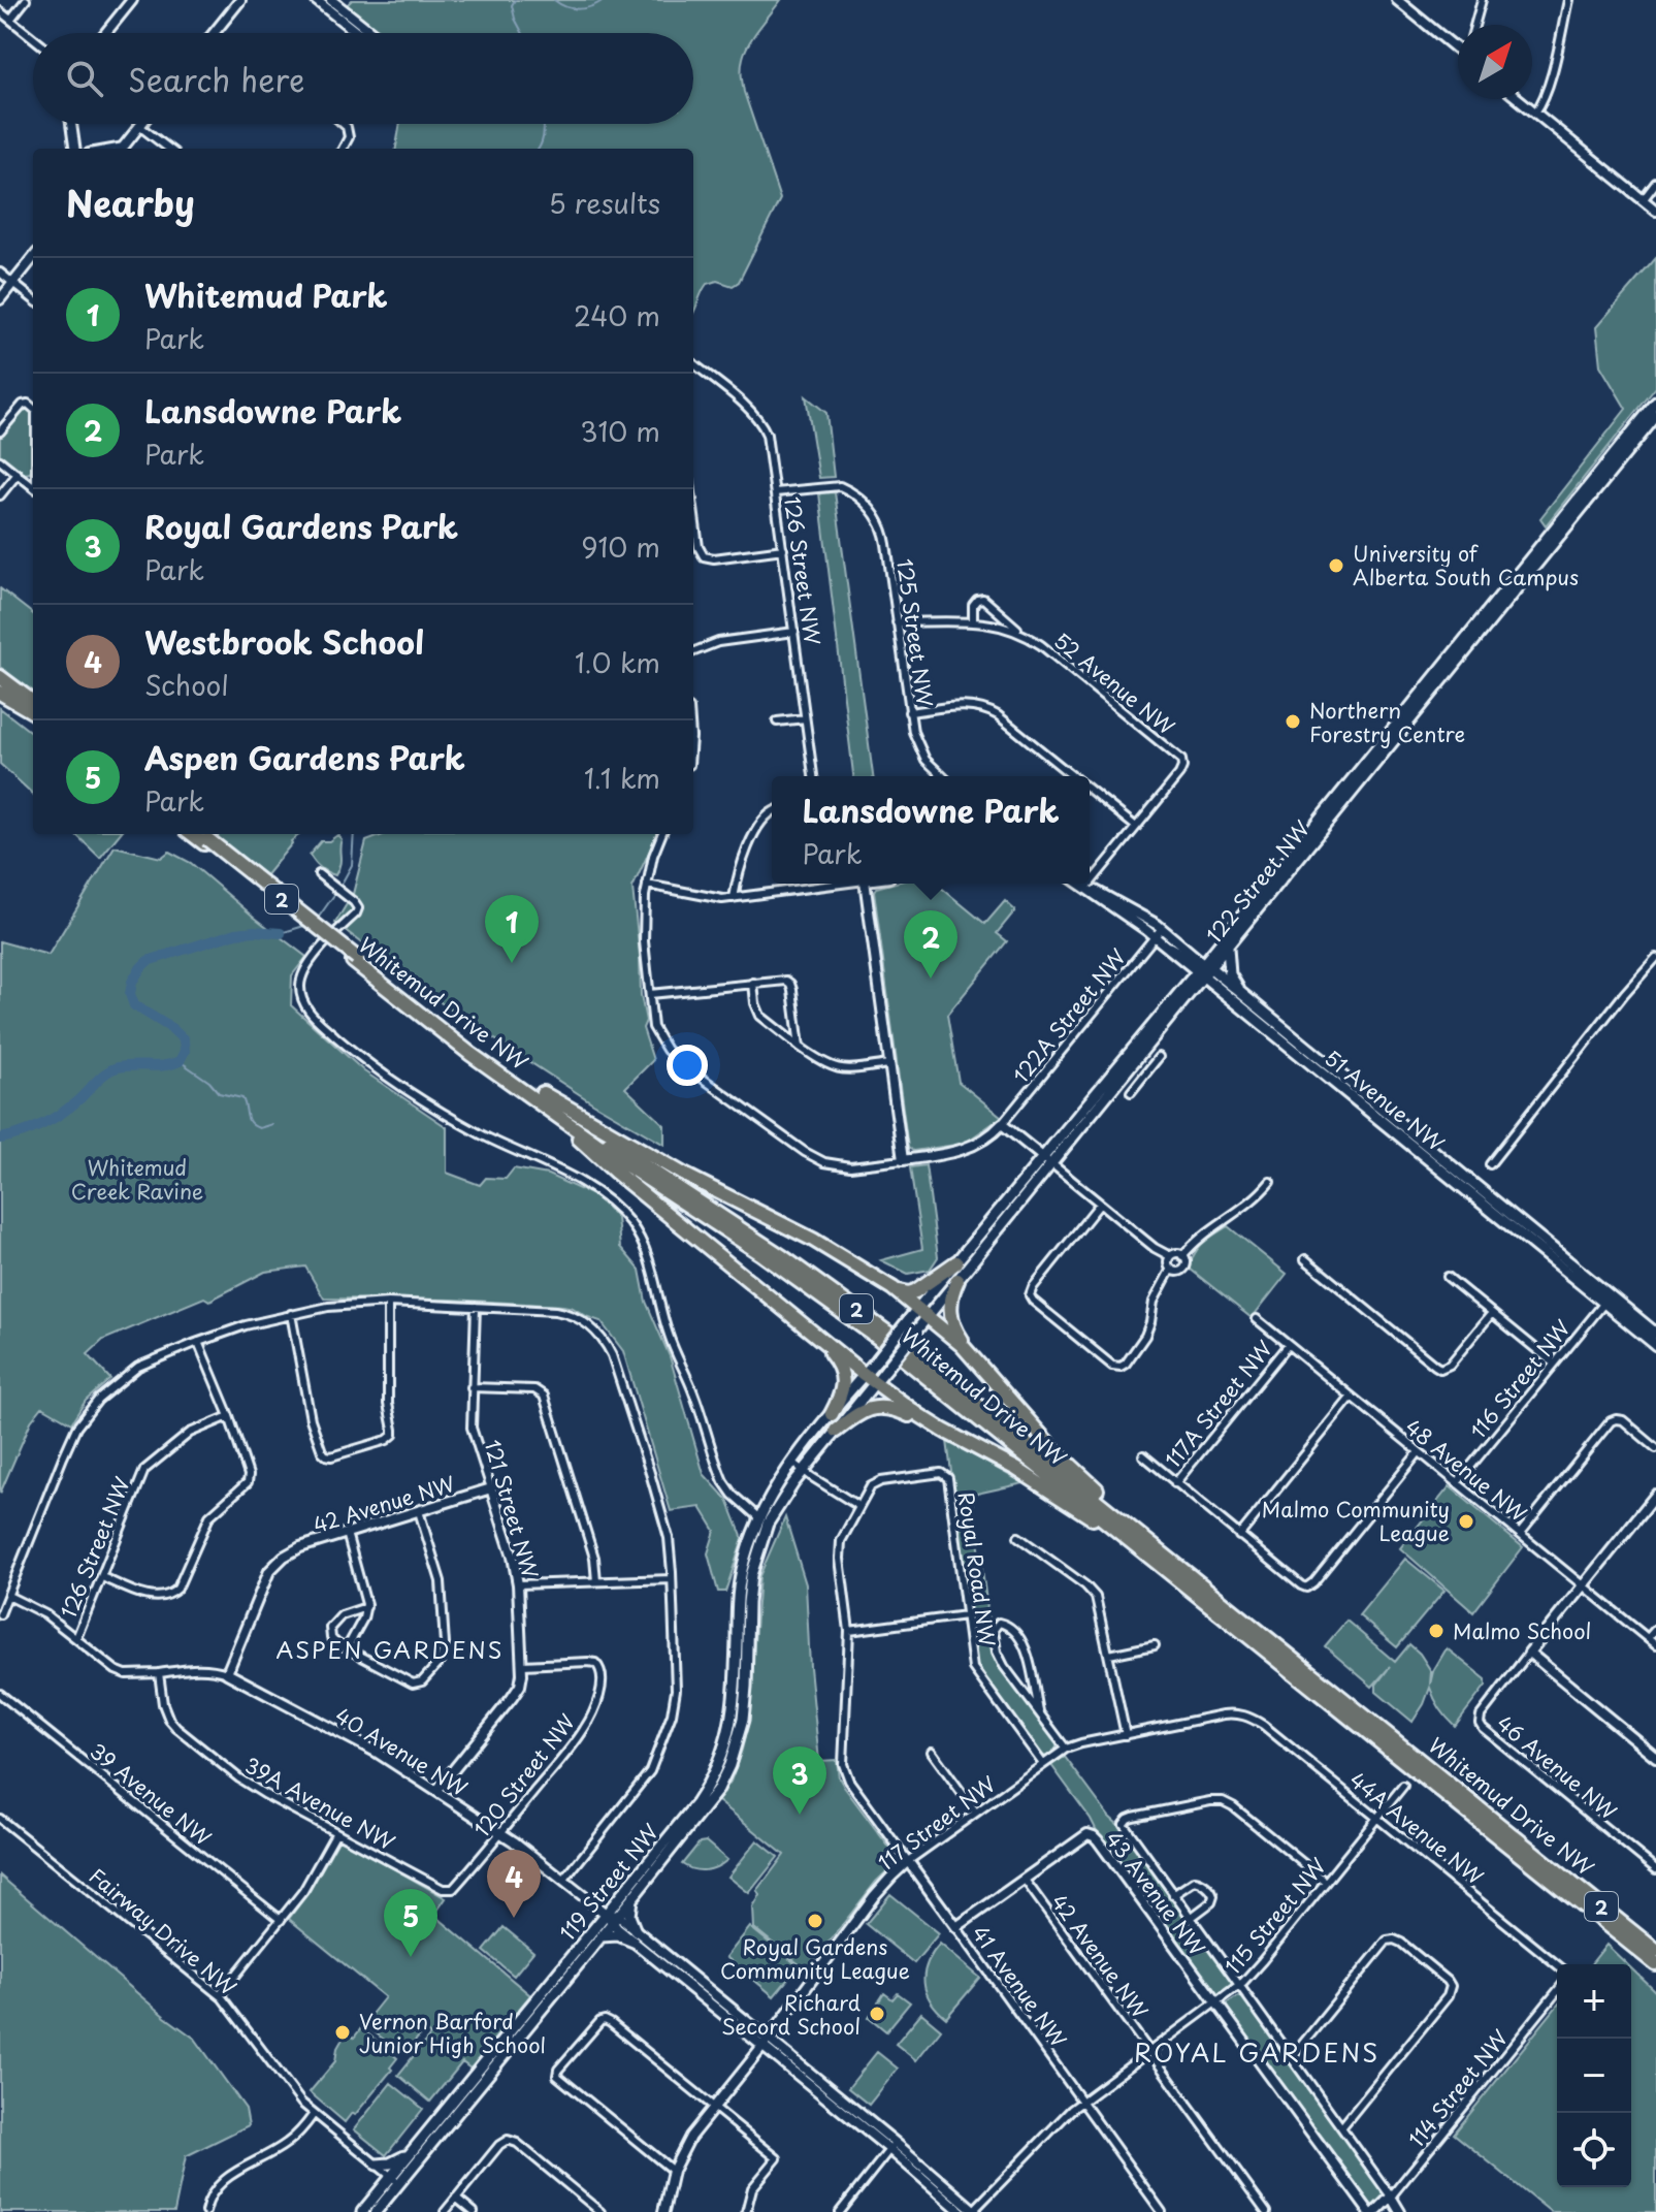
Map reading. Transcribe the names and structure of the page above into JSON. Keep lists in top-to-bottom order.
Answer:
{
  "streets": {
    "highway": ["2", "Whitemud Drive NW"],
    "main road": ["122 Street NW", "51 Avenue NW", "119 Street NW"],
    "street": [
      "126 Street NW",
      "125 Street NW",
      "52 Avenue NW",
      "122A Street NW",
      "116 Street NW",
      "117A Street NW",
      "48 Avenue NW",
      "42 Avenue NW",
      "121 Street NW",
      "Royal Road NW",
      "40 Avenue NW",
      "46 Avenue NW",
      "120 Street NW",
      "39 Avenue NW",
      "39A Avenue NW",
      "117 Street NW",
      "44A Avenue NW",
      "43 Avenue NW",
      "115 Street NW",
      "Fairway Drive NW",
      "41 Avenue NW",
      "114 Street NW"
    ]
  },
  "crossings": [
    ["126 Street NW", "125 Street NW"],
    ["125 Street NW", "52 Avenue NW"],
    ["122 Street NW", "51 Avenue NW"],
    ["122 Street NW", "119 Street NW"],
    ["122A Street NW", "51 Avenue NW"],
    ["51 Avenue NW", "116 Street NW"],
    ["116 Street NW", "48 Avenue NW"],
    ["117A Street NW", "48 Avenue NW"],
    ["42 Avenue NW", "121 Street NW"],
    ["42 Avenue NW", "40 Avenue NW"],
    ["42 Avenue NW", "43 Avenue NW"],
    ["42 Avenue NW", "115 Street NW"],
    ["121 Street NW", "40 Avenue NW"],
    ["121 Street NW", "120 Street NW"],
    ["Royal Road NW", "117 Street NW"],
    ["Royal Road NW", "41 Avenue NW"],
    ["40 Avenue NW", "120 Street NW"],
    ["40 Avenue NW", "39A Avenue NW"],
    ["40 Avenue NW", "117 Street NW"],
    ["40 Avenue NW", "119 Street NW"],
    ["40 Avenue NW", "115 Street NW"],
    ["120 Street NW", "39A Avenue NW"],
    ["117 Street NW", "44A Avenue NW"],
    ["117 Street NW", "41 Avenue NW"],
    ["44A Avenue NW", "115 Street NW"],
    ["119 Street NW", "Fairway Drive NW"],
    ["43 Avenue NW", "115 Street NW"],
    ["43 Avenue NW", "114 Street NW"],
    ["115 Street NW", "41 Avenue NW"]
  ],
  "districts": ["ASPEN GARDENS", "ROYAL GARDENS"],
  "parks": ["Whitemud Creek Ravine"],
  "places": [
    "University of Alberta South Campus",
    "Northern Forestry Centre",
    "Malmo Community League",
    "Malmo School",
    "Royal Gardens Community League",
    "Richard Secord School",
    "Vernon Barford Junior High School"
  ],
  "north": "top right",
  "page": {
    "search": "Search here",
    "heading": ["Nearby", "5 results"],
    "list": [
      {
        "mark": "1",
        "name": "Whitemud Park",
        "note": "Park",
        "value": "240 m"
      },
      {
        "mark": "2",
        "name": "Lansdowne Park",
        "note": "Park",
        "value": "310 m"
      },
      {
        "mark": "3",
        "name": "Royal Gardens Park",
        "note": "Park",
        "value": "910 m"
      },
      {
        "mark": "4",
        "name": "Westbrook School",
        "note": "School",
        "value": "1.0 km"
      },
      {
        "mark": "5",
        "name": "Aspen Gardens Park",
        "note": "Park",
        "value": "1.1 km"
      }
    ],
    "popup": ["Lansdowne Park", "Park"],
    "pins": [
      "1",
      "2",
      "3",
      "4",
      "5"
    ],
    "map_buttons": ["+", "−"]
  }
}
